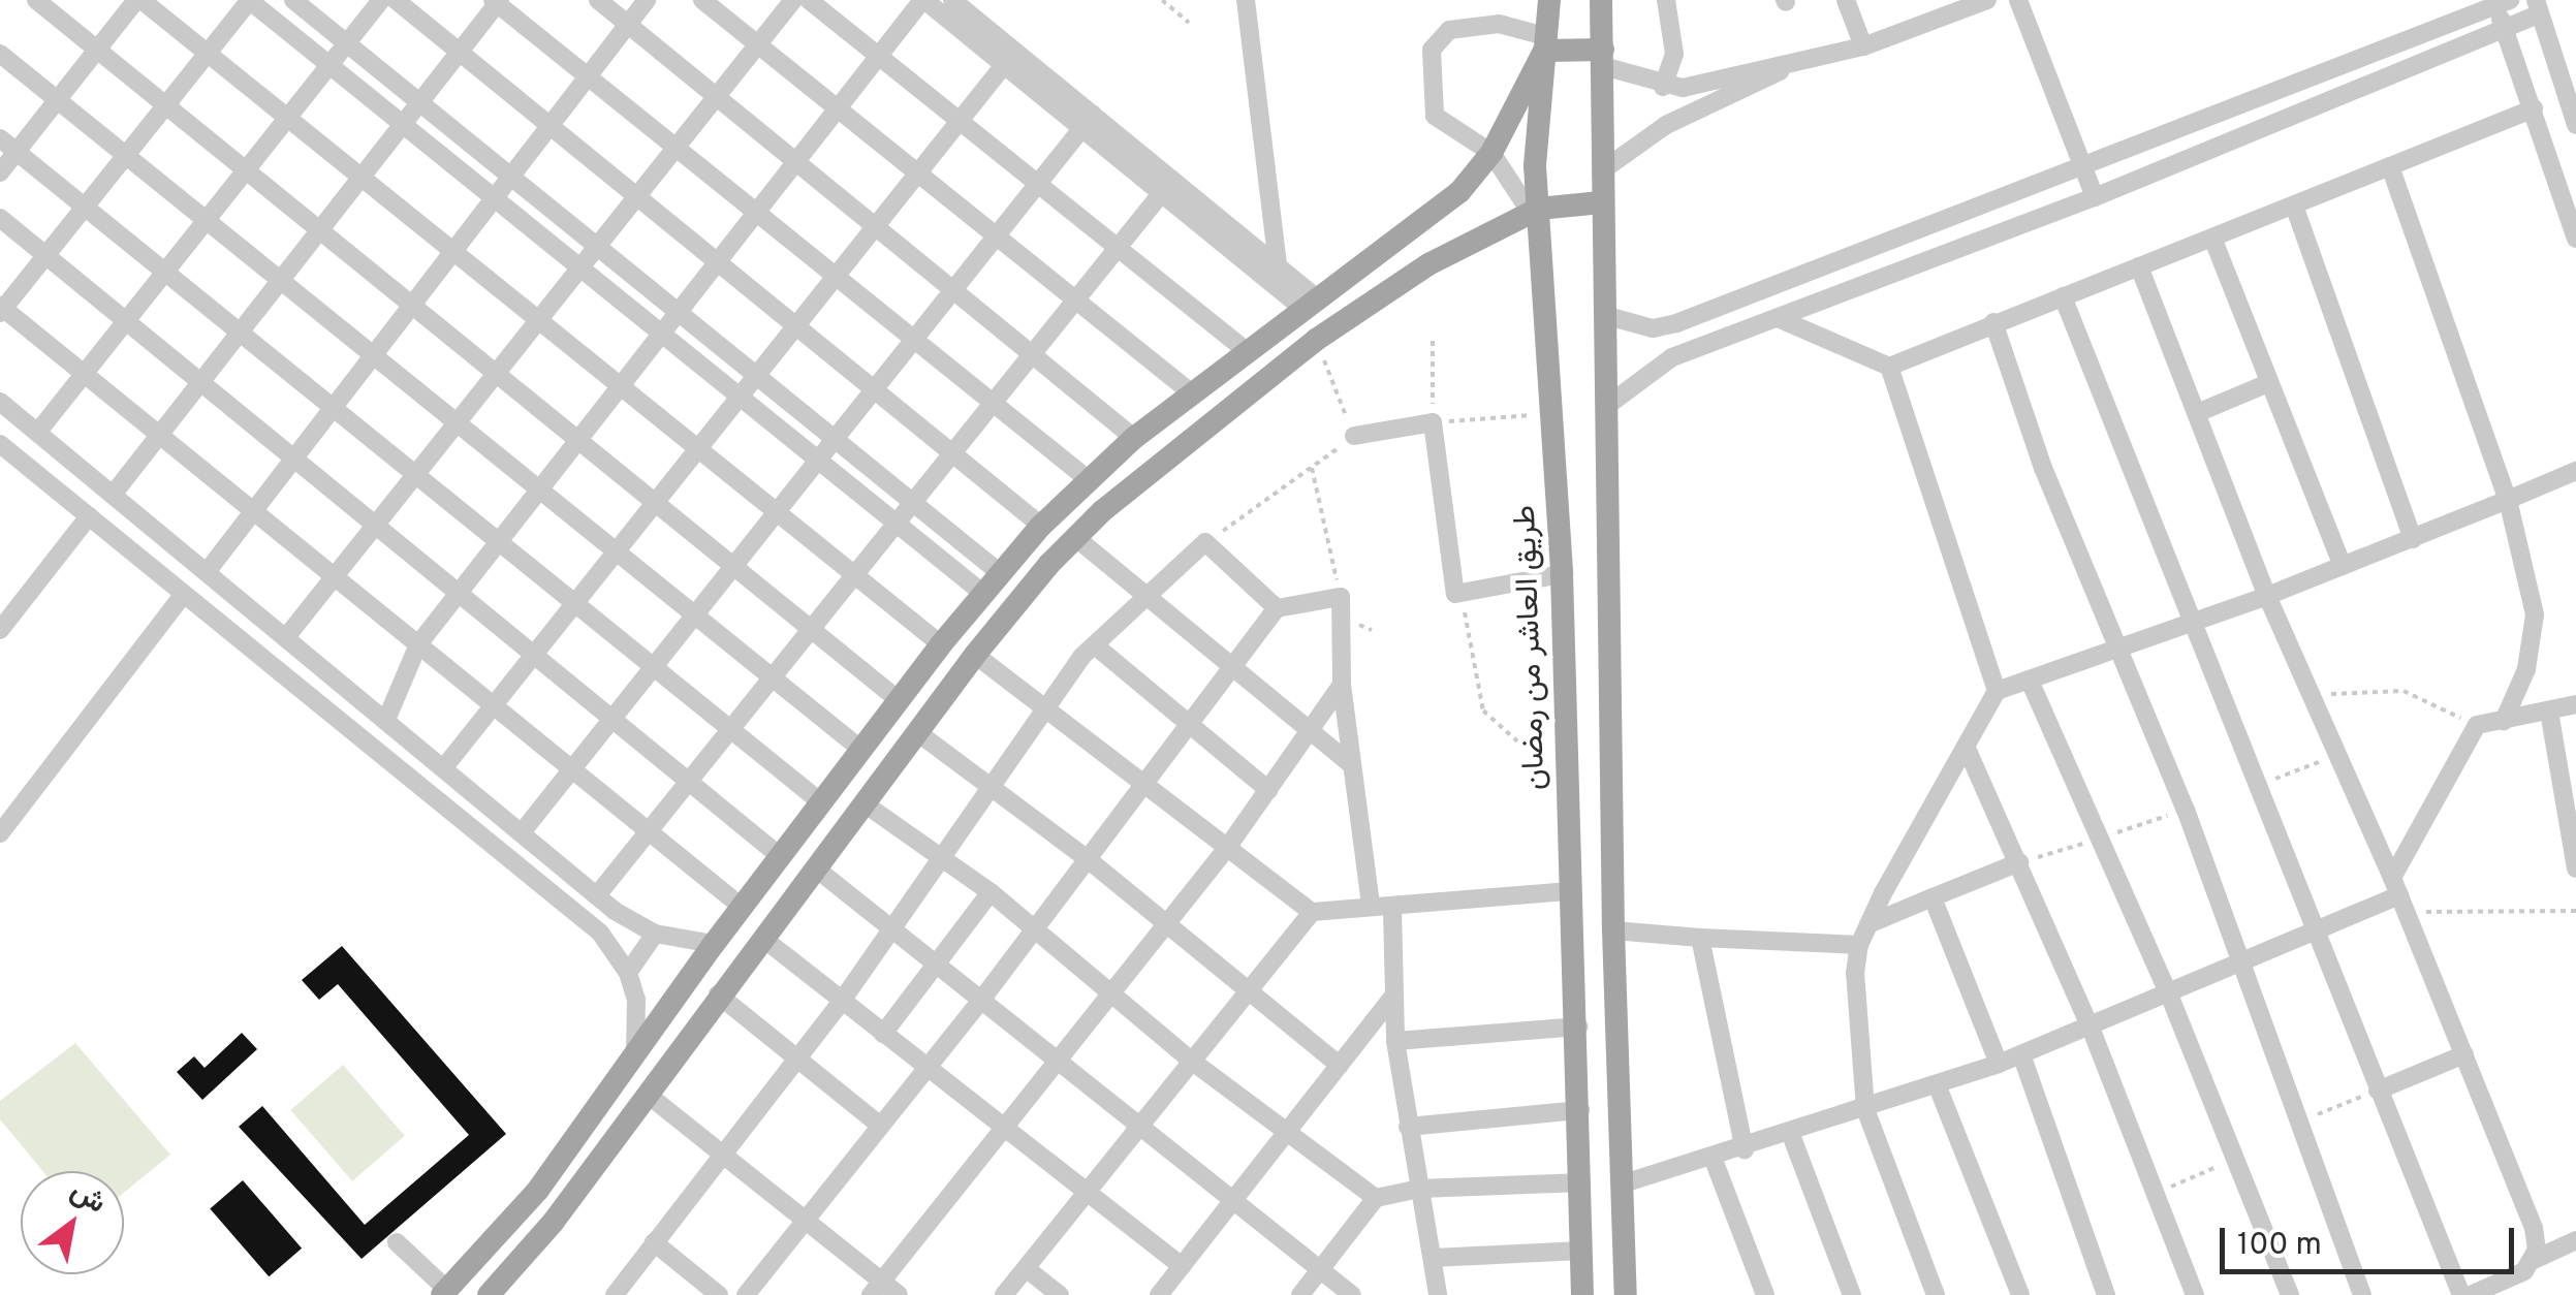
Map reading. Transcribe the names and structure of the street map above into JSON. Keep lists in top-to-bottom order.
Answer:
{
  "streets": {
    "main road": ["طريق العاشر من رمضان"]
  },
  "scale_bar": "100 m",
  "north": "top right"
}
